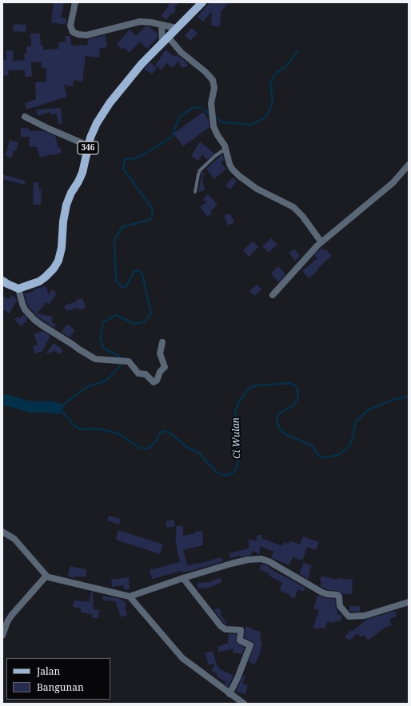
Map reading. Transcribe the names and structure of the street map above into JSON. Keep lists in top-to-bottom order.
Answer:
{
  "streets": {
    "main road": ["346"]
  },
  "water": ["Ci Wulan"],
  "legend": ["Jalan", "Bangunan"]
}
